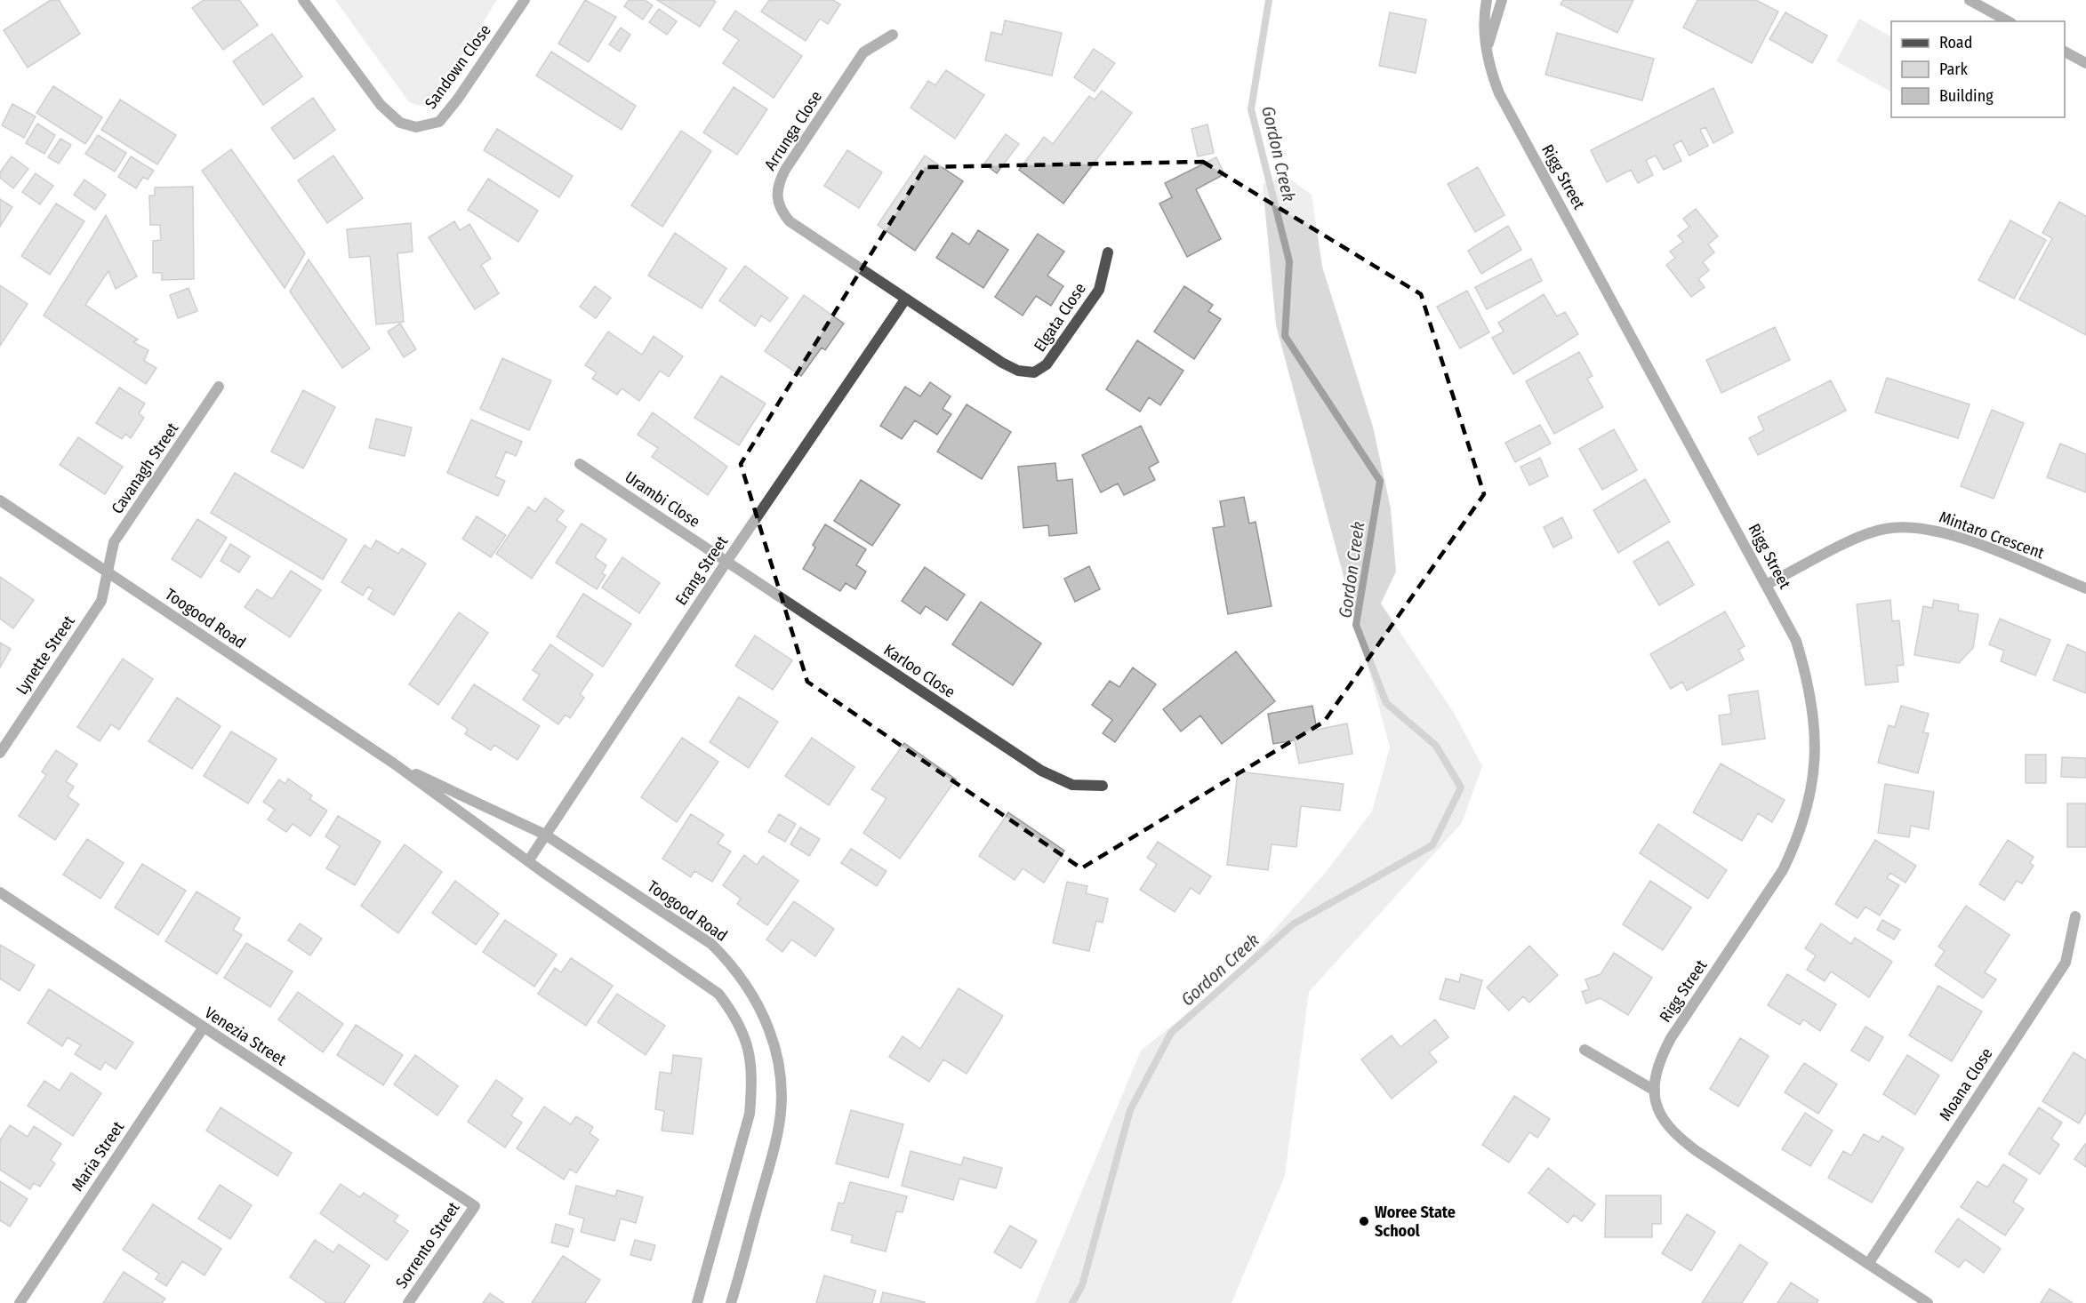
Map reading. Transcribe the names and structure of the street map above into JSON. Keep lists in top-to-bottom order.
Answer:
{
  "streets": {
    "street": [
      "Sandown Close",
      "Arrunga Close",
      "Rigg Street",
      "Elgata Close",
      "Cavanagh Street",
      "Urambi Close",
      "Mintaro Crescent",
      "Erang Street",
      "Toogood Road",
      "Lynette Street",
      "Karloo Close",
      "Venezia Street",
      "Moana Close",
      "Maria Street",
      "Sorrento Street"
    ]
  },
  "crossings": [
    ["Arrunga Close", "Elgata Close"],
    ["Arrunga Close", "Erang Street"],
    ["Rigg Street", "Mintaro Crescent"],
    ["Rigg Street", "Moana Close"],
    ["Elgata Close", "Erang Street"],
    ["Cavanagh Street", "Toogood Road"],
    ["Cavanagh Street", "Lynette Street"],
    ["Urambi Close", "Erang Street"],
    ["Urambi Close", "Karloo Close"],
    ["Erang Street", "Toogood Road"],
    ["Erang Street", "Karloo Close"],
    ["Toogood Road", "Lynette Street"],
    ["Venezia Street", "Maria Street"],
    ["Venezia Street", "Sorrento Street"]
  ],
  "water": ["Gordon Creek"],
  "places": ["Woree State School"],
  "legend": ["Road", "Park", "Building"]
}
